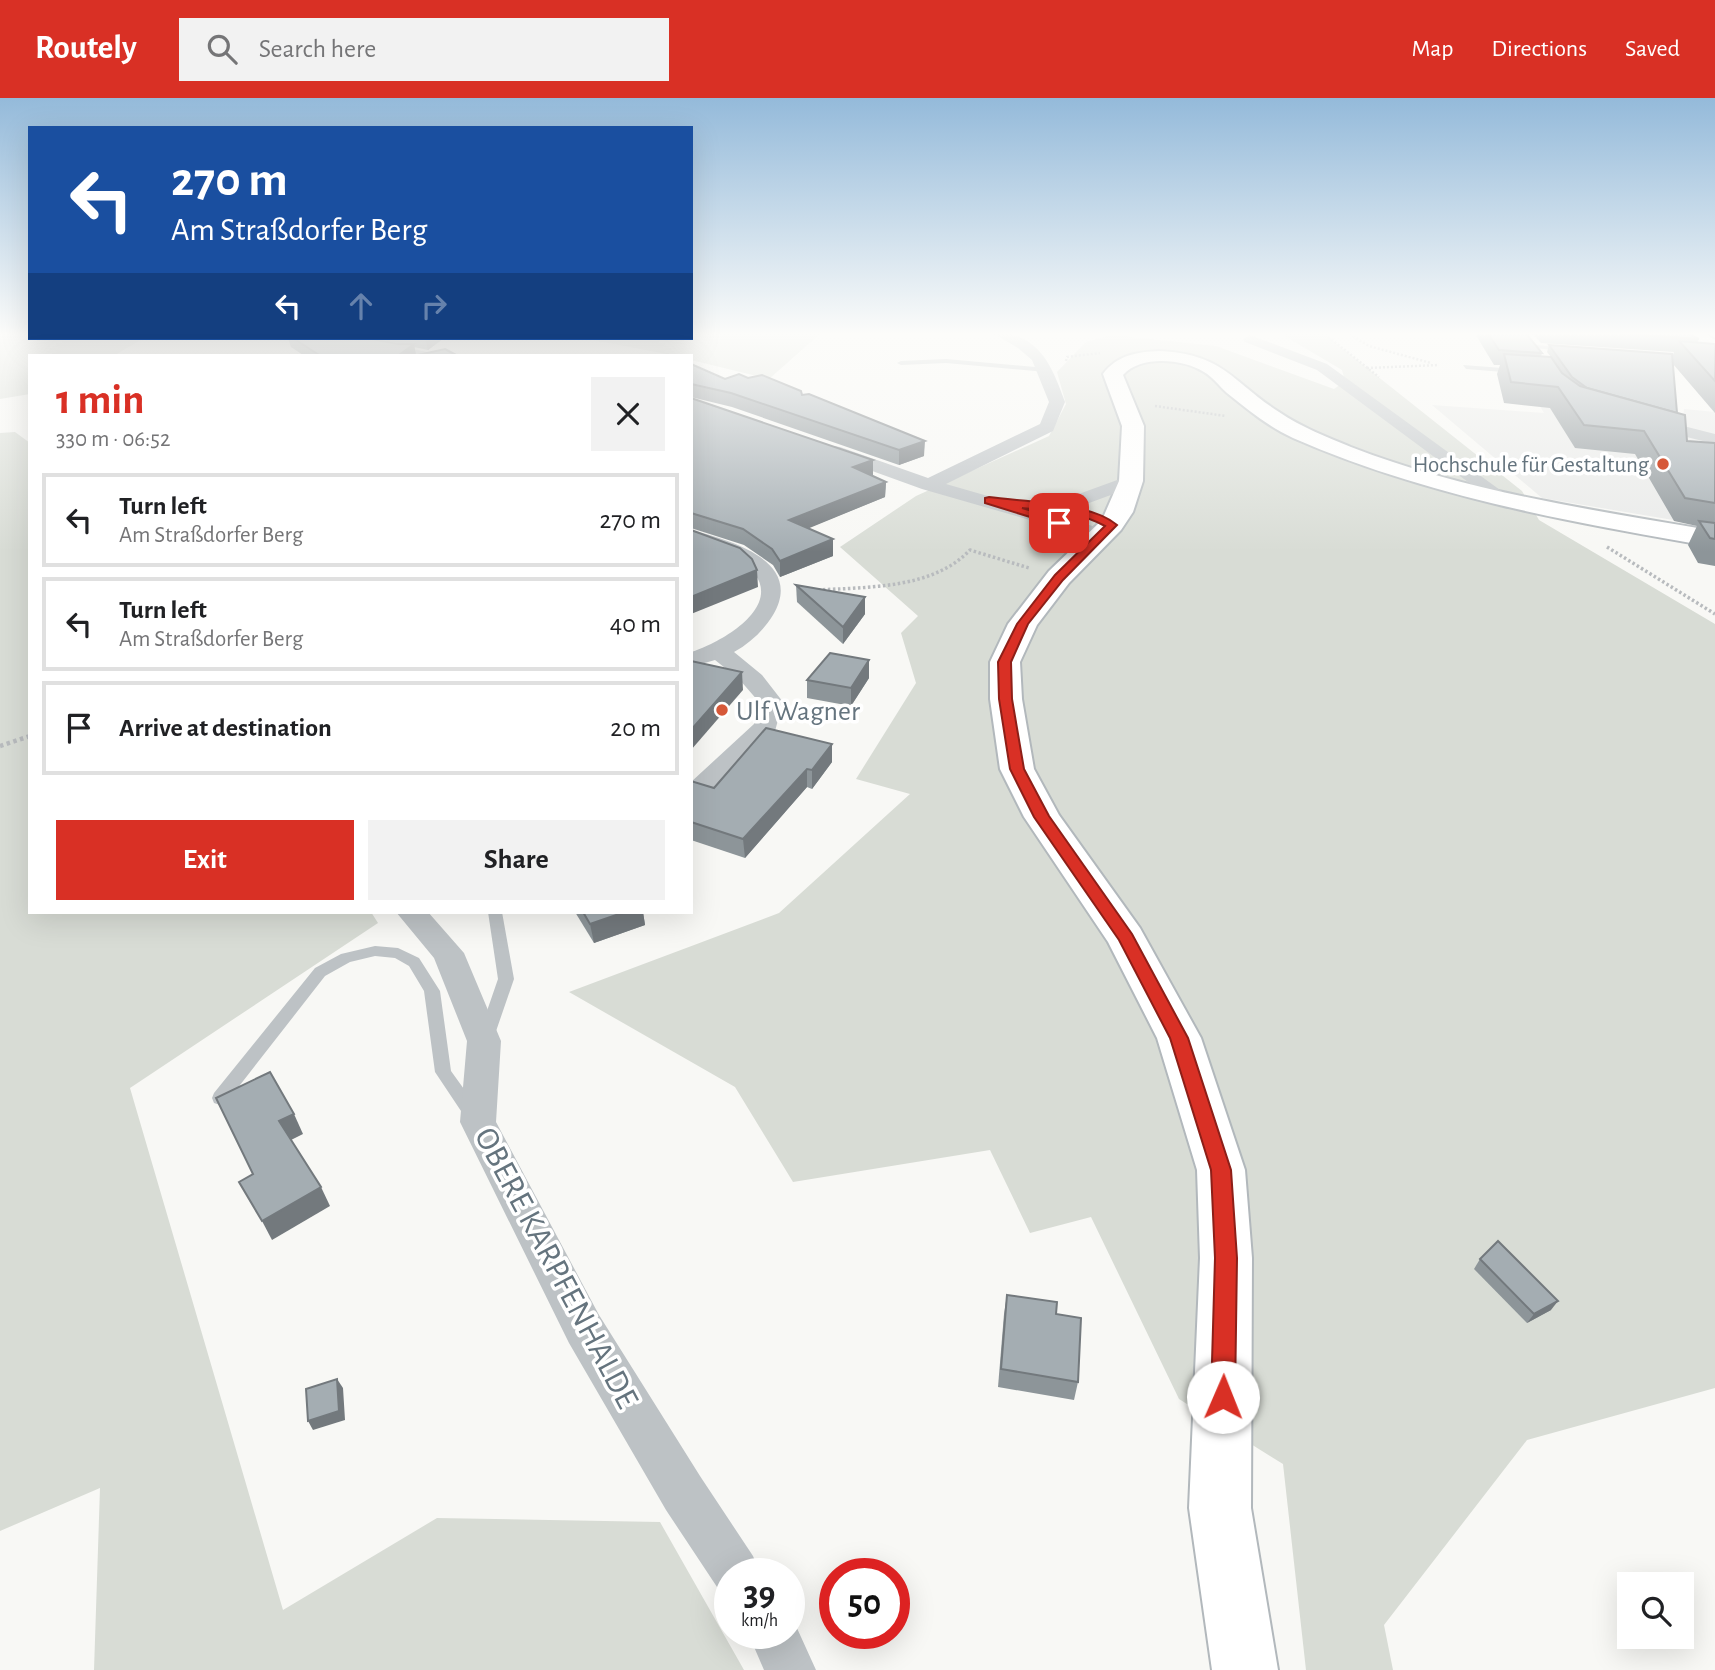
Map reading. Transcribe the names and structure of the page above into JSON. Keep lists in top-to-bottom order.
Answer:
{
  "streets": {
    "street": ["OBERE KARPFENHALDE"]
  },
  "places": ["Hochschule für Gestaltung", "Ulf Wagner"],
  "page": {
    "header": "Routely",
    "search": "Search here",
    "nav": ["Map", "Directions", "Saved"],
    "turn": ["270 m", "Am Straßdorfer Berg"],
    "heading": ["1 min", "330 m · 06:52"],
    "list": [
      {
        "name": "Turn left",
        "note": "Am Straßdorfer Berg",
        "value": "270 m"
      },
      {
        "name": "Turn left",
        "note": "Am Straßdorfer Berg",
        "value": "40 m"
      },
      {
        "name": "Arrive at destination",
        "value": "20 m"
      }
    ],
    "buttons": ["Exit", "Share"],
    "speed": "39 km/h",
    "limit": "50"
  }
}
